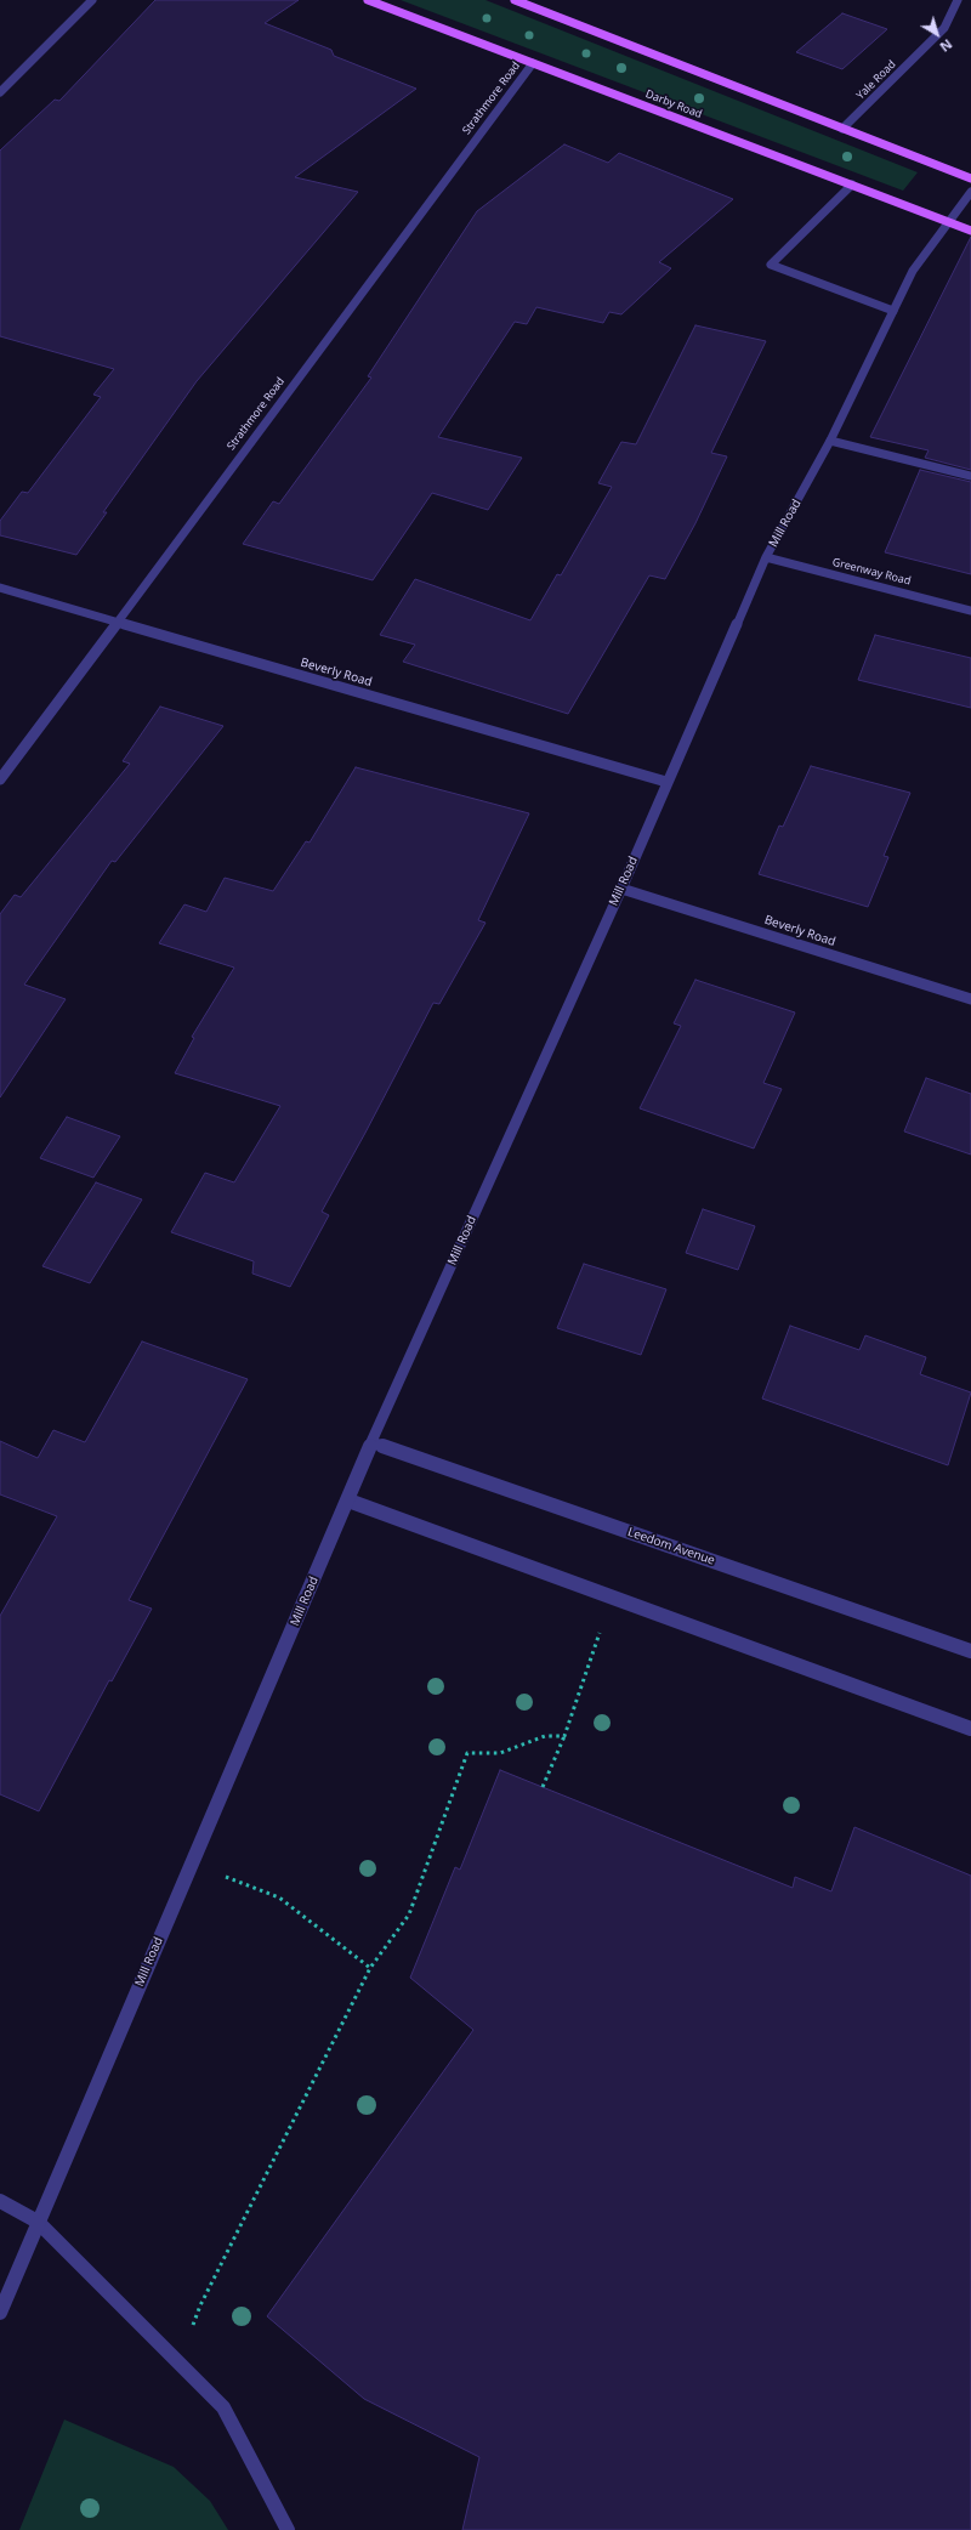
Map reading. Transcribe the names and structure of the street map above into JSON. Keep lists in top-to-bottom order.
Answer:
{
  "streets": {
    "main road": ["Darby Road"],
    "street": [
      "Yale Road",
      "Strathmore Road",
      "Mill Road",
      "Greenway Road",
      "Beverly Road",
      "Leedom Avenue"
    ]
  },
  "crossings": [
    ["Strathmore Road", "Darby Road"],
    ["Strathmore Road", "Beverly Road"],
    ["Darby Road", "Mill Road"],
    ["Mill Road", "Greenway Road"],
    ["Mill Road", "Beverly Road"],
    ["Mill Road", "Leedom Avenue"]
  ],
  "north": "bottom right"
}
